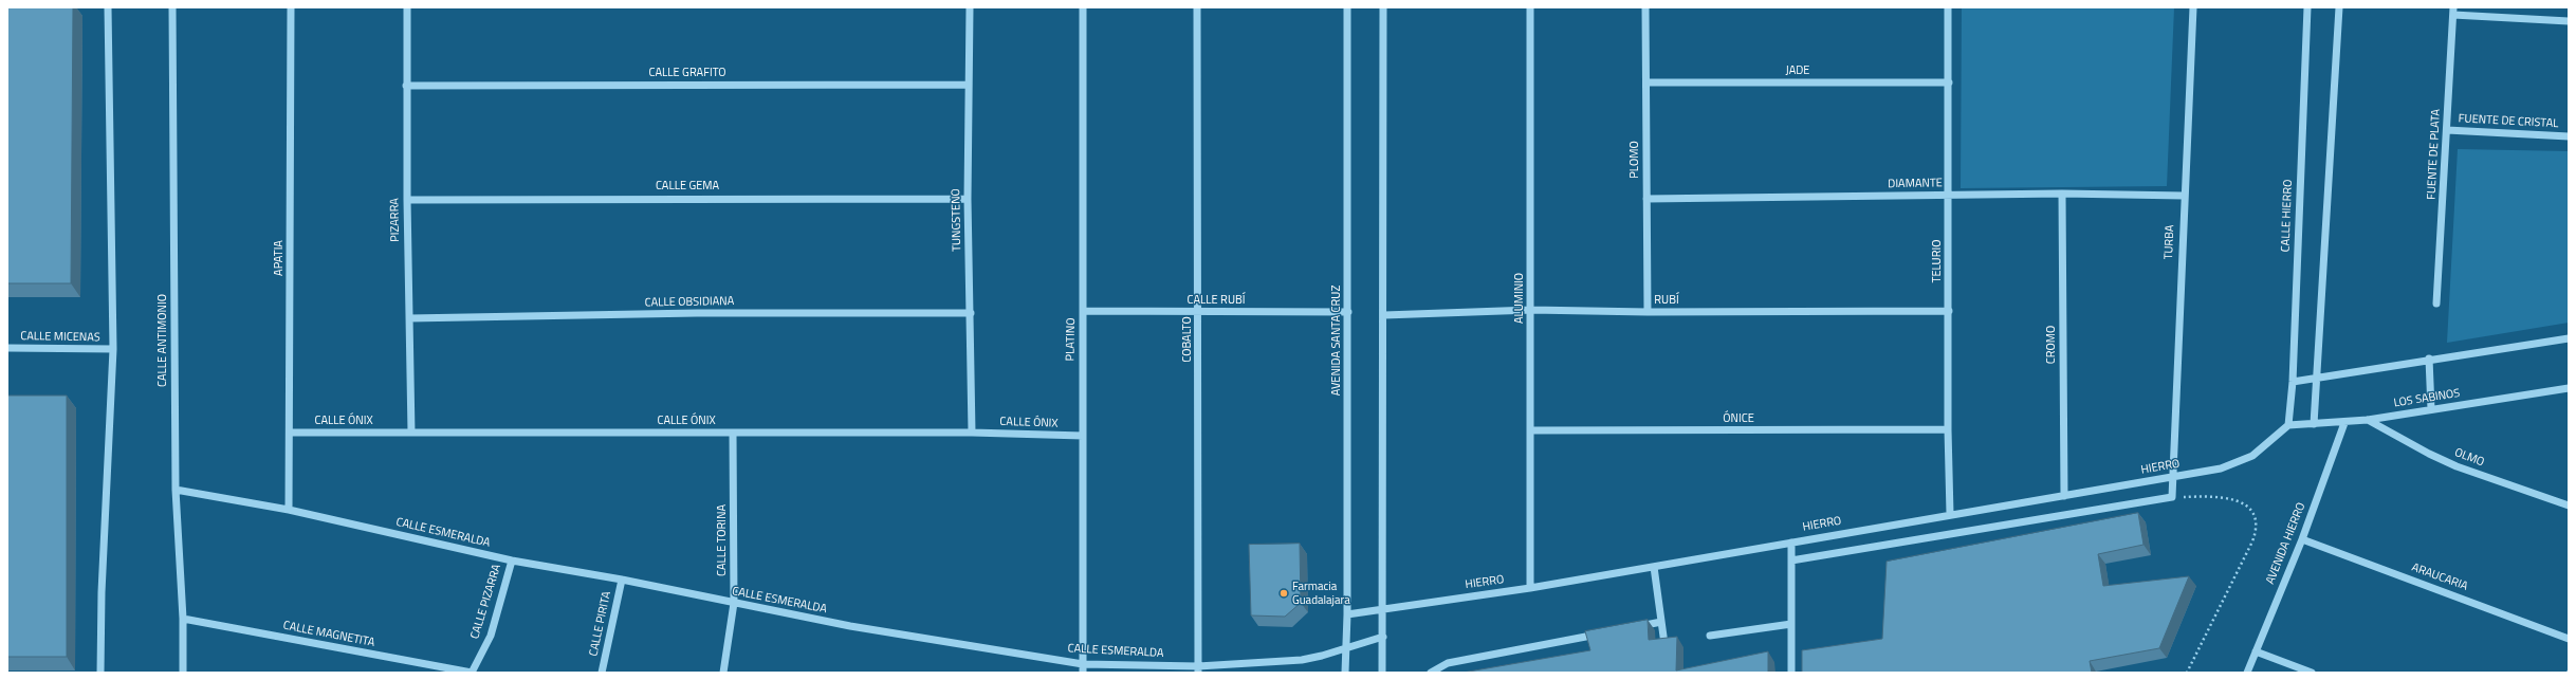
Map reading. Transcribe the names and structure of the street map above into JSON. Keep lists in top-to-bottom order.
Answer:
{
  "streets": {
    "street": [
      "JADE",
      "CALLE GRAFITO",
      "FUENTE DE CRISTAL",
      "FUENTE DE PLATA",
      "PLOMO",
      "DIAMANTE",
      "CALLE GEMA",
      "CALLE HIERRO",
      "PIZARRA",
      "TUNGSTENO",
      "TURBA",
      "APATIA",
      "TELURIO",
      "ALUMINIO",
      "CALLE RUBÍ",
      "RUBÍ",
      "CALLE OBSIDIANA",
      "CALLE MICENAS",
      "PLATINO",
      "COBALTO",
      "CALLE ANTIMONIO",
      "AVENIDA SANTA CRUZ",
      "CROMO",
      "LOS SABINOS",
      "ÓNICE",
      "CALLE ÓNIX",
      "OLMO",
      "HIERRO",
      "CALLE ESMERALDA",
      "CALLE TORINA",
      "AVENIDA HIERRO",
      "ARAUCARIA",
      "CALLE PIZARRA",
      "CALLE PIRITA",
      "CALLE MAGNETITA"
    ]
  },
  "crossings": [
    ["JADE", "PLOMO"],
    ["JADE", "TELURIO"],
    ["CALLE GRAFITO", "PIZARRA"],
    ["CALLE GRAFITO", "TUNGSTENO"],
    ["FUENTE DE CRISTAL", "FUENTE DE PLATA"],
    ["PLOMO", "DIAMANTE"],
    ["PLOMO", "RUBÍ"],
    ["DIAMANTE", "TURBA"],
    ["DIAMANTE", "TELURIO"],
    ["DIAMANTE", "CROMO"],
    ["CALLE GEMA", "PIZARRA"],
    ["CALLE GEMA", "TUNGSTENO"],
    ["CALLE HIERRO", "LOS SABINOS"],
    ["CALLE HIERRO", "HIERRO"],
    ["PIZARRA", "CALLE OBSIDIANA"],
    ["PIZARRA", "CALLE ÓNIX"],
    ["TUNGSTENO", "CALLE OBSIDIANA"],
    ["TUNGSTENO", "CALLE ÓNIX"],
    ["TURBA", "HIERRO"],
    ["APATIA", "CALLE ÓNIX"],
    ["APATIA", "CALLE ESMERALDA"],
    ["TELURIO", "RUBÍ"],
    ["TELURIO", "ÓNICE"],
    ["TELURIO", "HIERRO"],
    ["ALUMINIO", "RUBÍ"],
    ["ALUMINIO", "ÓNICE"],
    ["ALUMINIO", "HIERRO"],
    ["CALLE RUBÍ", "PLATINO"],
    ["CALLE RUBÍ", "COBALTO"],
    ["CALLE RUBÍ", "AVENIDA SANTA CRUZ"],
    ["PLATINO", "CALLE ÓNIX"],
    ["PLATINO", "CALLE ESMERALDA"],
    ["COBALTO", "CALLE ESMERALDA"],
    ["CALLE ANTIMONIO", "CALLE ESMERALDA"],
    ["CALLE ANTIMONIO", "CALLE MAGNETITA"],
    ["AVENIDA SANTA CRUZ", "HIERRO"],
    ["AVENIDA SANTA CRUZ", "CALLE ESMERALDA"],
    ["CROMO", "HIERRO"],
    ["LOS SABINOS", "OLMO"],
    ["LOS SABINOS", "HIERRO"],
    ["LOS SABINOS", "AVENIDA HIERRO"],
    ["CALLE ÓNIX", "CALLE TORINA"],
    ["CALLE ESMERALDA", "CALLE TORINA"],
    ["CALLE ESMERALDA", "CALLE PIZARRA"],
    ["CALLE ESMERALDA", "CALLE PIRITA"],
    ["AVENIDA HIERRO", "ARAUCARIA"],
    ["CALLE PIZARRA", "CALLE MAGNETITA"]
  ],
  "places": ["Farmacia Guadalajara"]
}
